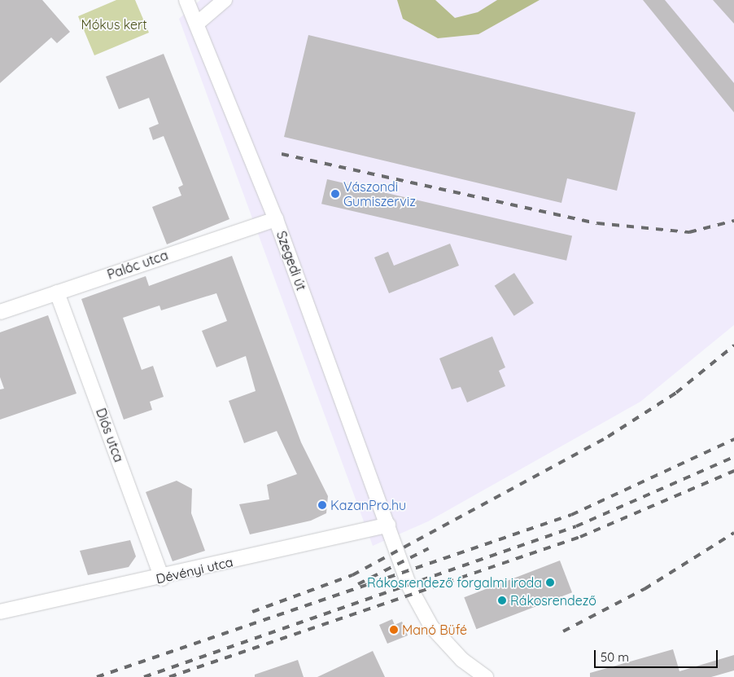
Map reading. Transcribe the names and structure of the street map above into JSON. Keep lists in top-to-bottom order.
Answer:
{
  "streets": {
    "street": [
      "Szegedi út",
      "Palóc utca",
      "Diós utca",
      "Dévényi utca"
    ]
  },
  "crossings": [
    ["Szegedi út", "Palóc utca"],
    ["Szegedi út", "Dévényi utca"],
    ["Palóc utca", "Diós utca"],
    ["Diós utca", "Dévényi utca"]
  ],
  "parks": ["Mókus kert"],
  "places": [
    "Vászondi Gumiszerviz",
    "KazanPro.hu",
    "Rákosrendező forgalmi iroda",
    "Rákosrendező",
    "Manó Büfé"
  ],
  "scale_bar": "50 m"
}
